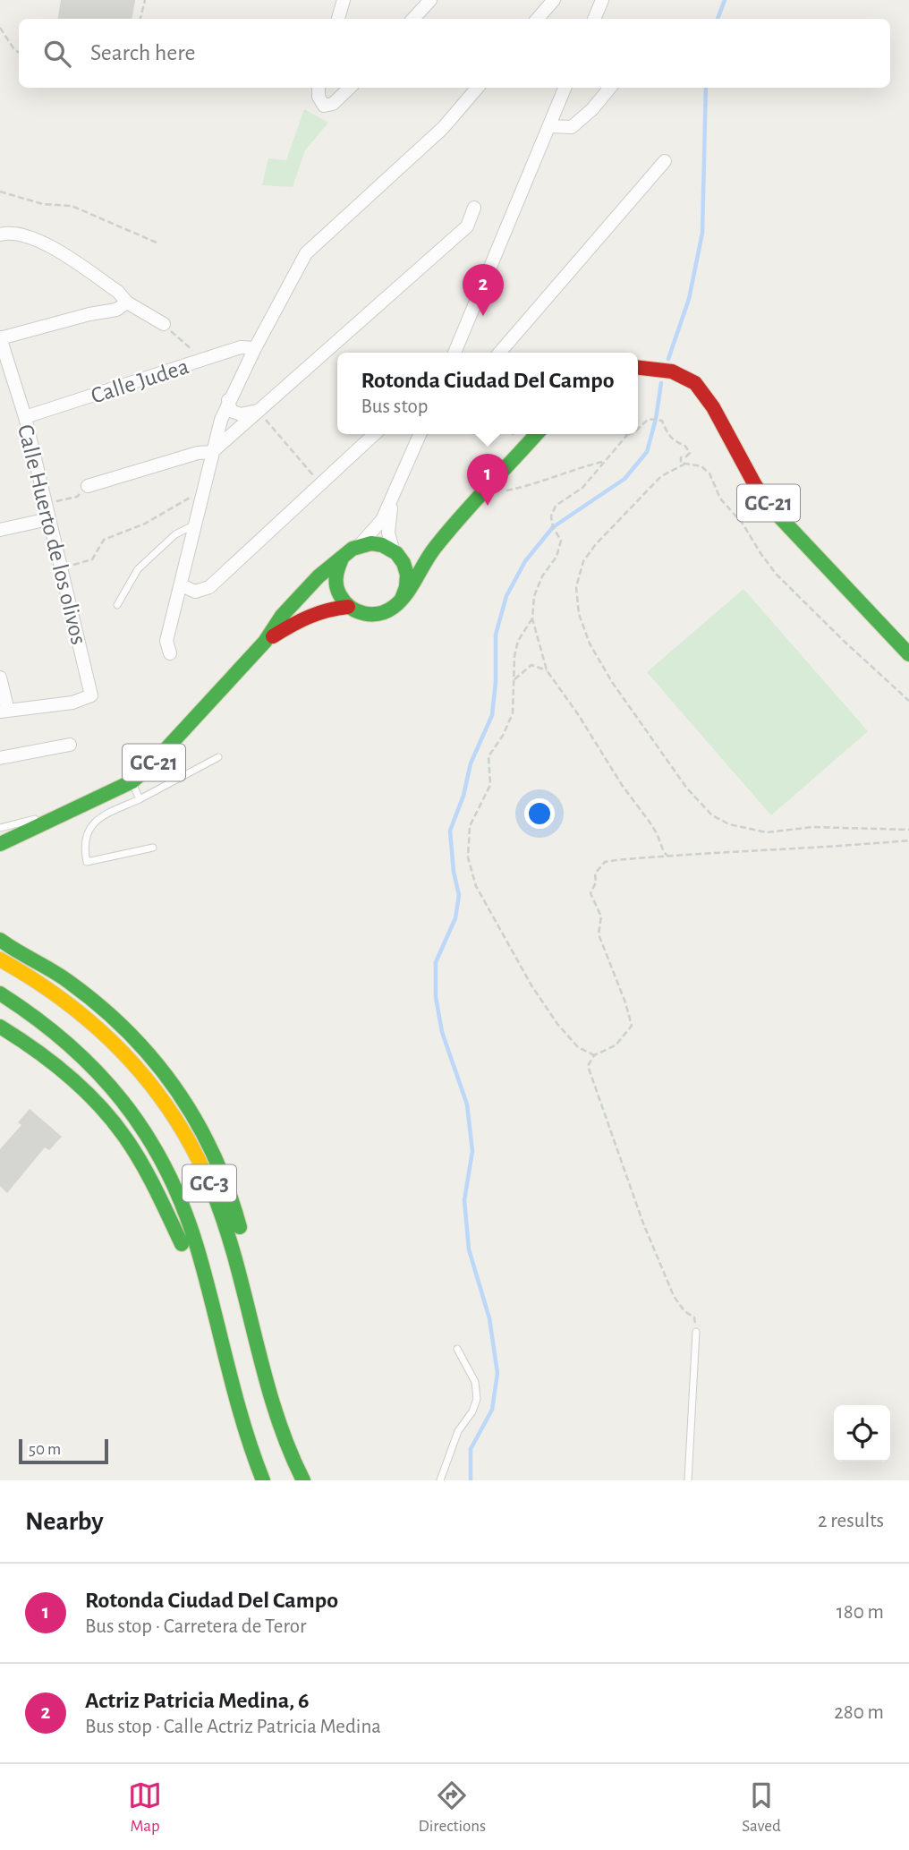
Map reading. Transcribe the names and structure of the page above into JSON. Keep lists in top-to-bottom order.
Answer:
{
  "streets": {
    "main road": ["GC-21", "GC-3"],
    "street": ["Calle Judea", "Calle Huerto de los olivos"]
  },
  "crossings": [
    ["Calle Judea", "Calle Huerto de los olivos"]
  ],
  "scale_bar": "50 m",
  "page": {
    "search": "Search here",
    "pins": ["2", "1"],
    "popup": ["Rotonda Ciudad Del Campo", "Bus stop"],
    "scale": "50 m",
    "heading": ["Nearby", "2 results"],
    "list": [
      {
        "mark": "1",
        "name": "Rotonda Ciudad Del Campo",
        "note": "Bus stop · Carretera de Teror",
        "value": "180 m"
      },
      {
        "mark": "2",
        "name": "Actriz Patricia Medina, 6",
        "note": "Bus stop · Calle Actriz Patricia Medina",
        "value": "280 m"
      }
    ],
    "nav": ["Map", "Directions", "Saved"]
  }
}
